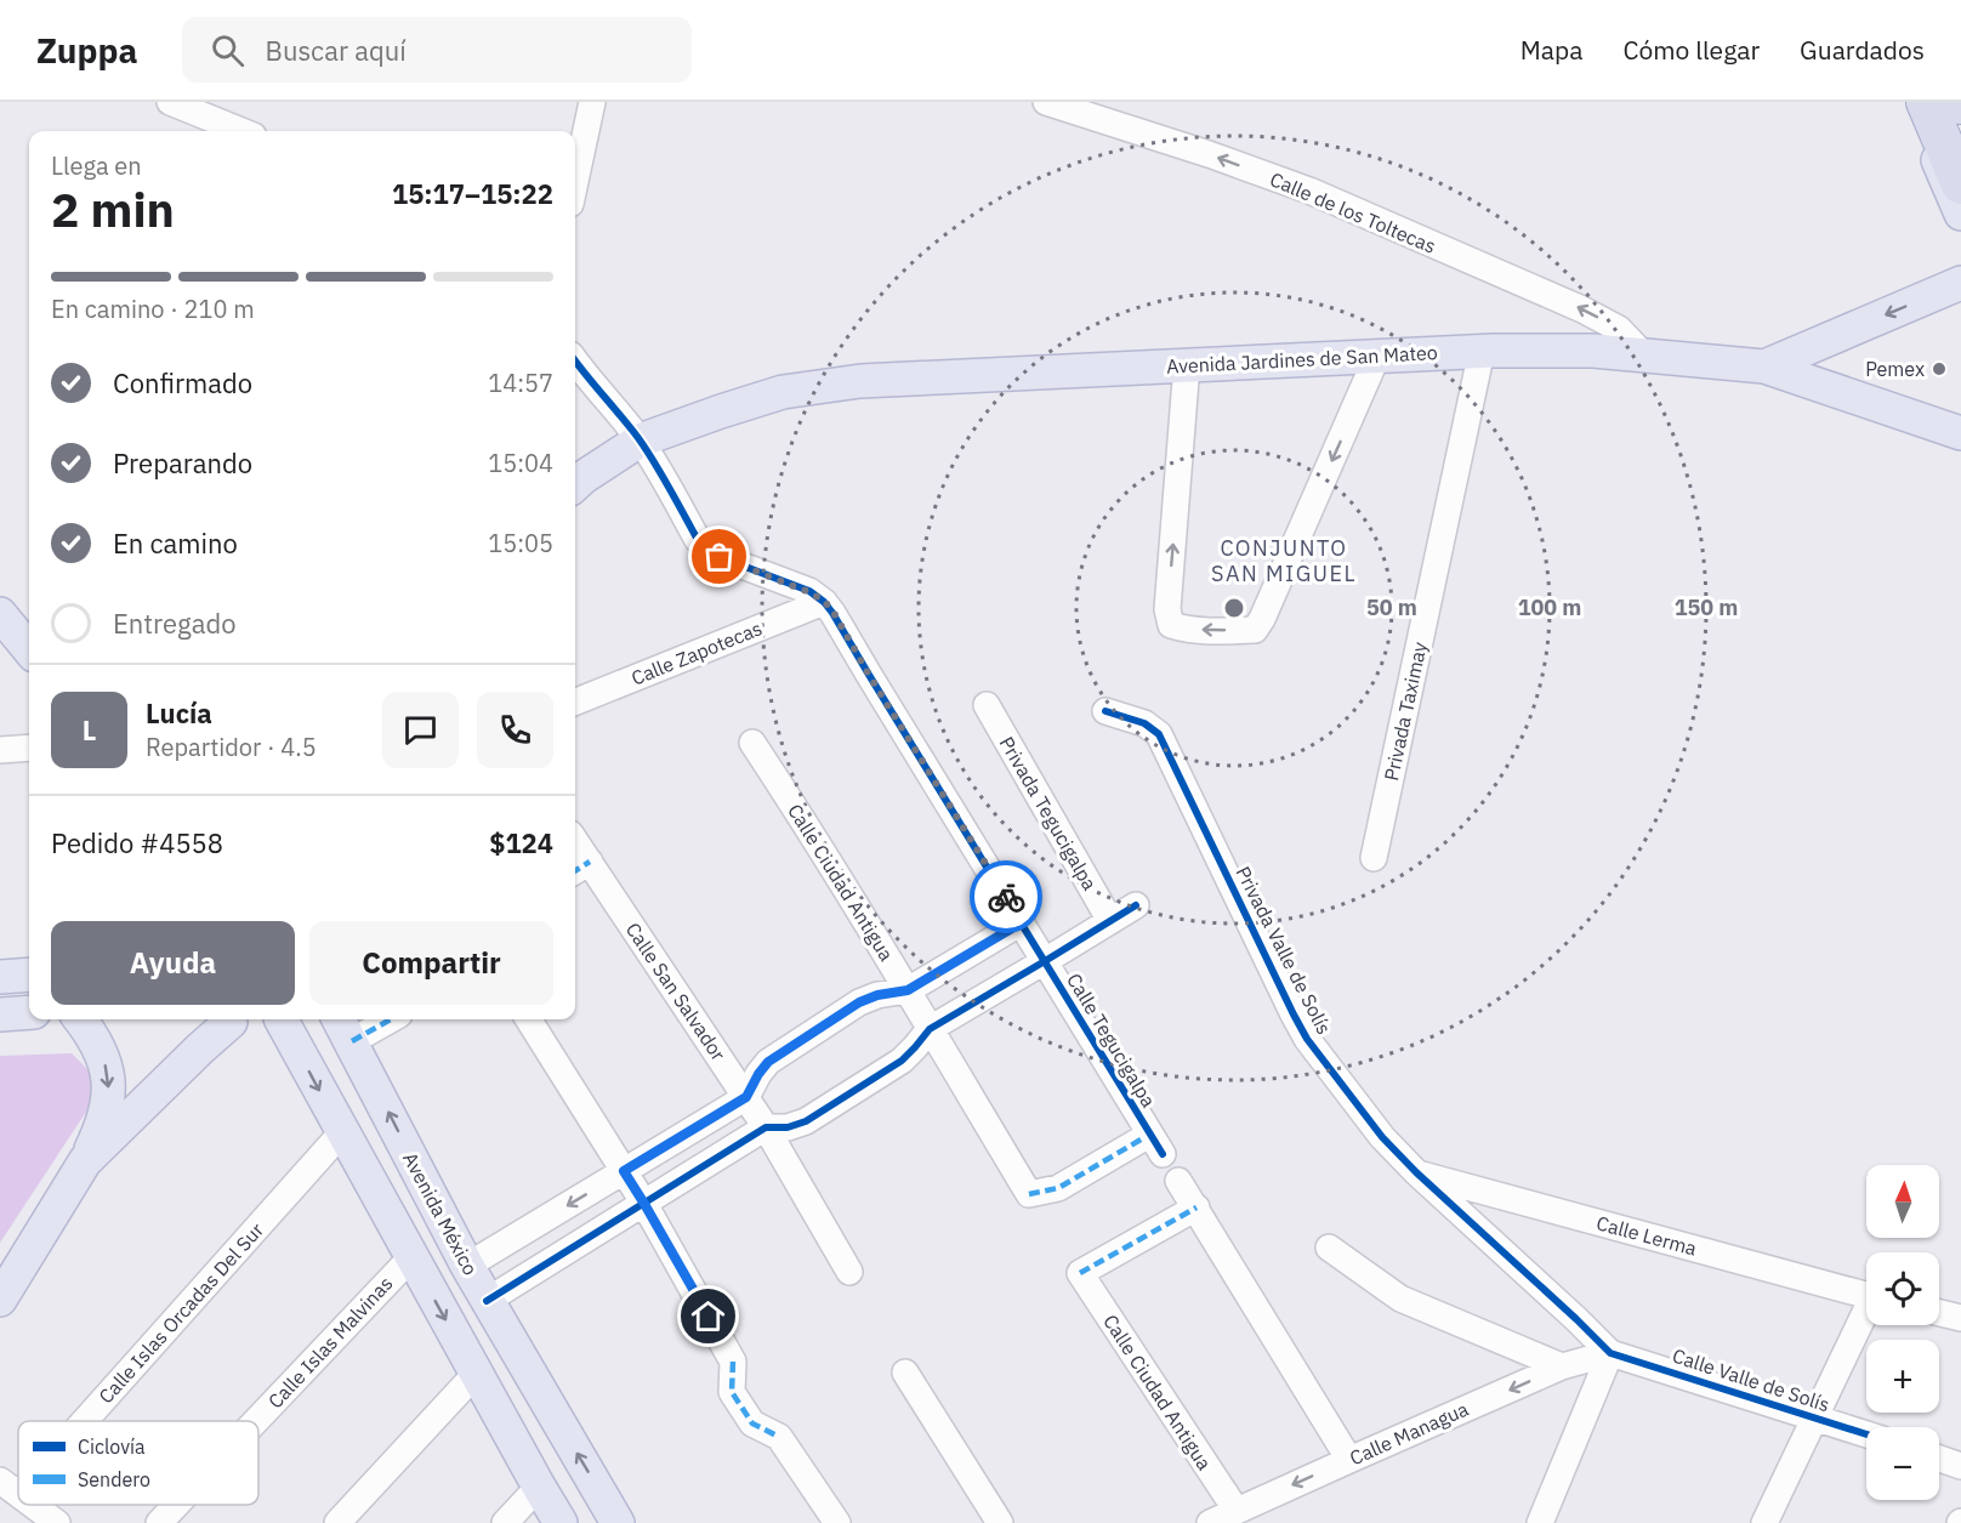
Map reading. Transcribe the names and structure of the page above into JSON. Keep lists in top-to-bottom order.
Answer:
{
  "streets": {
    "main road": ["Avenida Jardines de San Mateo", "Avenida México"],
    "street": [
      "Calle de los Toltecas",
      "Calle Zapotecas",
      "Privada Taximay",
      "Privada Tegucigalpa",
      "Calle Ciudad Antigua",
      "Privada Valle de Solís",
      "Calle San Salvador",
      "Calle Tegucigalpa",
      "Calle Lerma",
      "Calle Islas Orcadas Del Sur",
      "Calle Islas Malvinas",
      "Calle Valle de Solís",
      "Calle Managua"
    ]
  },
  "crossings": [
    ["Calle de los Toltecas", "Avenida Jardines de San Mateo"],
    ["Avenida Jardines de San Mateo", "Privada Taximay"],
    ["Calle Zapotecas", "Calle Tegucigalpa"],
    ["Calle Ciudad Antigua", "Calle Tegucigalpa"],
    ["Calle Ciudad Antigua", "Calle Managua"],
    ["Privada Valle de Solís", "Calle Lerma"],
    ["Privada Valle de Solís", "Calle Valle de Solís"],
    ["Privada Valle de Solís", "Calle Managua"],
    ["Calle Valle de Solís", "Calle Managua"]
  ],
  "one_way": ["Calle de los Toltecas", "Calle Managua"],
  "districts": ["CONJUNTO SAN MIGUEL"],
  "places": ["Pemex"],
  "legend": ["Ciclovía", "Sendero"],
  "north": "top",
  "page": {
    "header": "Zuppa",
    "search": "Buscar aquí",
    "nav": ["Mapa", "Cómo llegar", "Guardados"],
    "heading": ["2 min", "Llega en", "15:17–15:22"],
    "panel": [
      "Lucía",
      "Repartidor · 4.5",
      "Pedido #4558",
      "$124"
    ],
    "bar": "En camino · 210 m",
    "list": [
      ["Confirmado", "14:57"],
      ["Preparando", "15:04"],
      ["En camino", "15:05"],
      "Entregado"
    ],
    "round": "L",
    "buttons": ["Ayuda", "Compartir"],
    "map_buttons": ["+", "−"]
  },
  "rings": ["50 m", "100 m", "150 m"]
}
